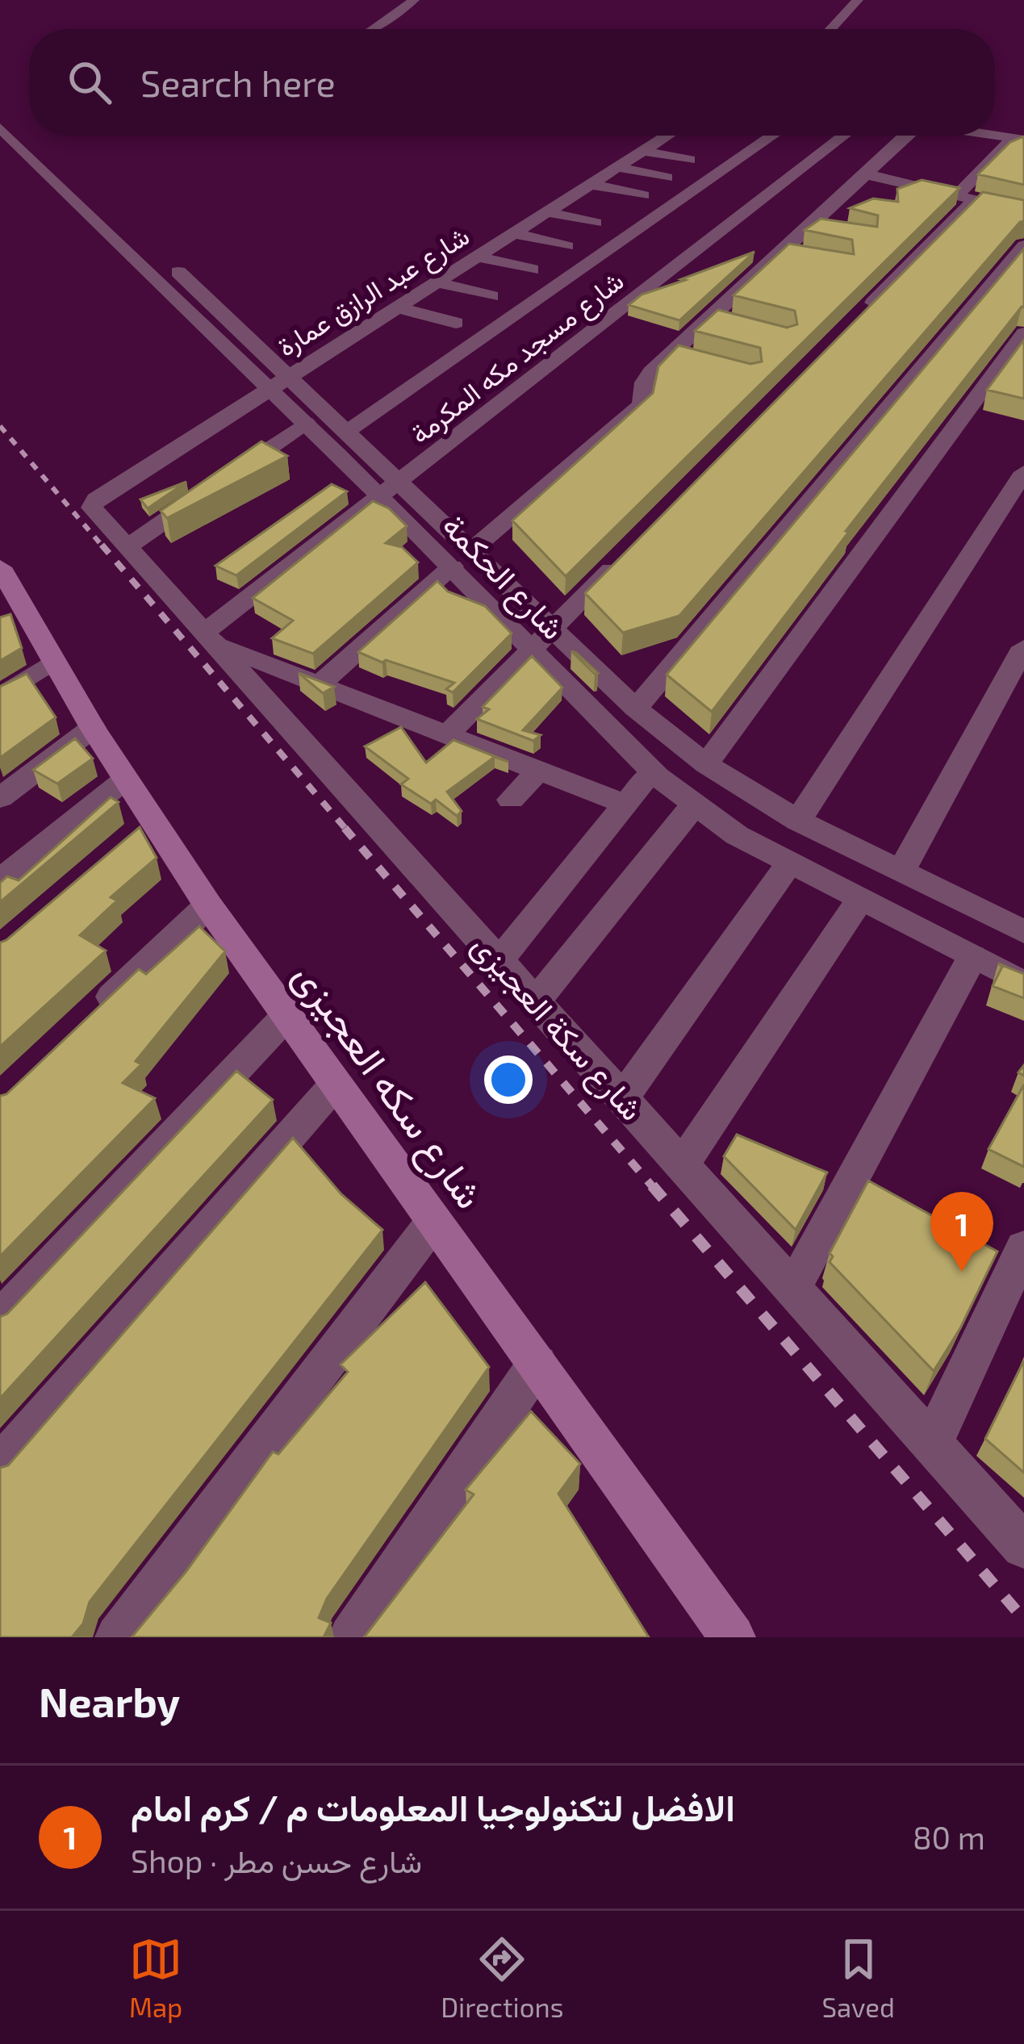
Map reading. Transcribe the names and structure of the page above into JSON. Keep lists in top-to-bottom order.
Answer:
{
  "streets": {
    "main road": ["شارع سكه العجيزى"],
    "street": [
      "شارع عبد الرازق عمارة",
      "شارع مسجد مكه المكرمة",
      "شارع الحكمة",
      "شارع سكة العجيزى"
    ]
  },
  "crossings": [
    ["شارع عبد الرازق عمارة", "شارع الحكمة"],
    ["شارع عبد الرازق عمارة", "شارع سكة العجيزى"],
    ["شارع مسجد مكه المكرمة", "شارع الحكمة"],
    ["شارع مسجد مكه المكرمة", "شارع سكة العجيزى"]
  ],
  "page": {
    "search": "Search here",
    "pins": "1",
    "heading": "Nearby",
    "list": [
      {
        "mark": "1",
        "name": "الافضل لتكنولوجيا المعلومات م / كرم امام",
        "note": "Shop · شارع حسن مطر",
        "value": "80 m"
      }
    ],
    "nav": ["Map", "Directions", "Saved"]
  }
}
